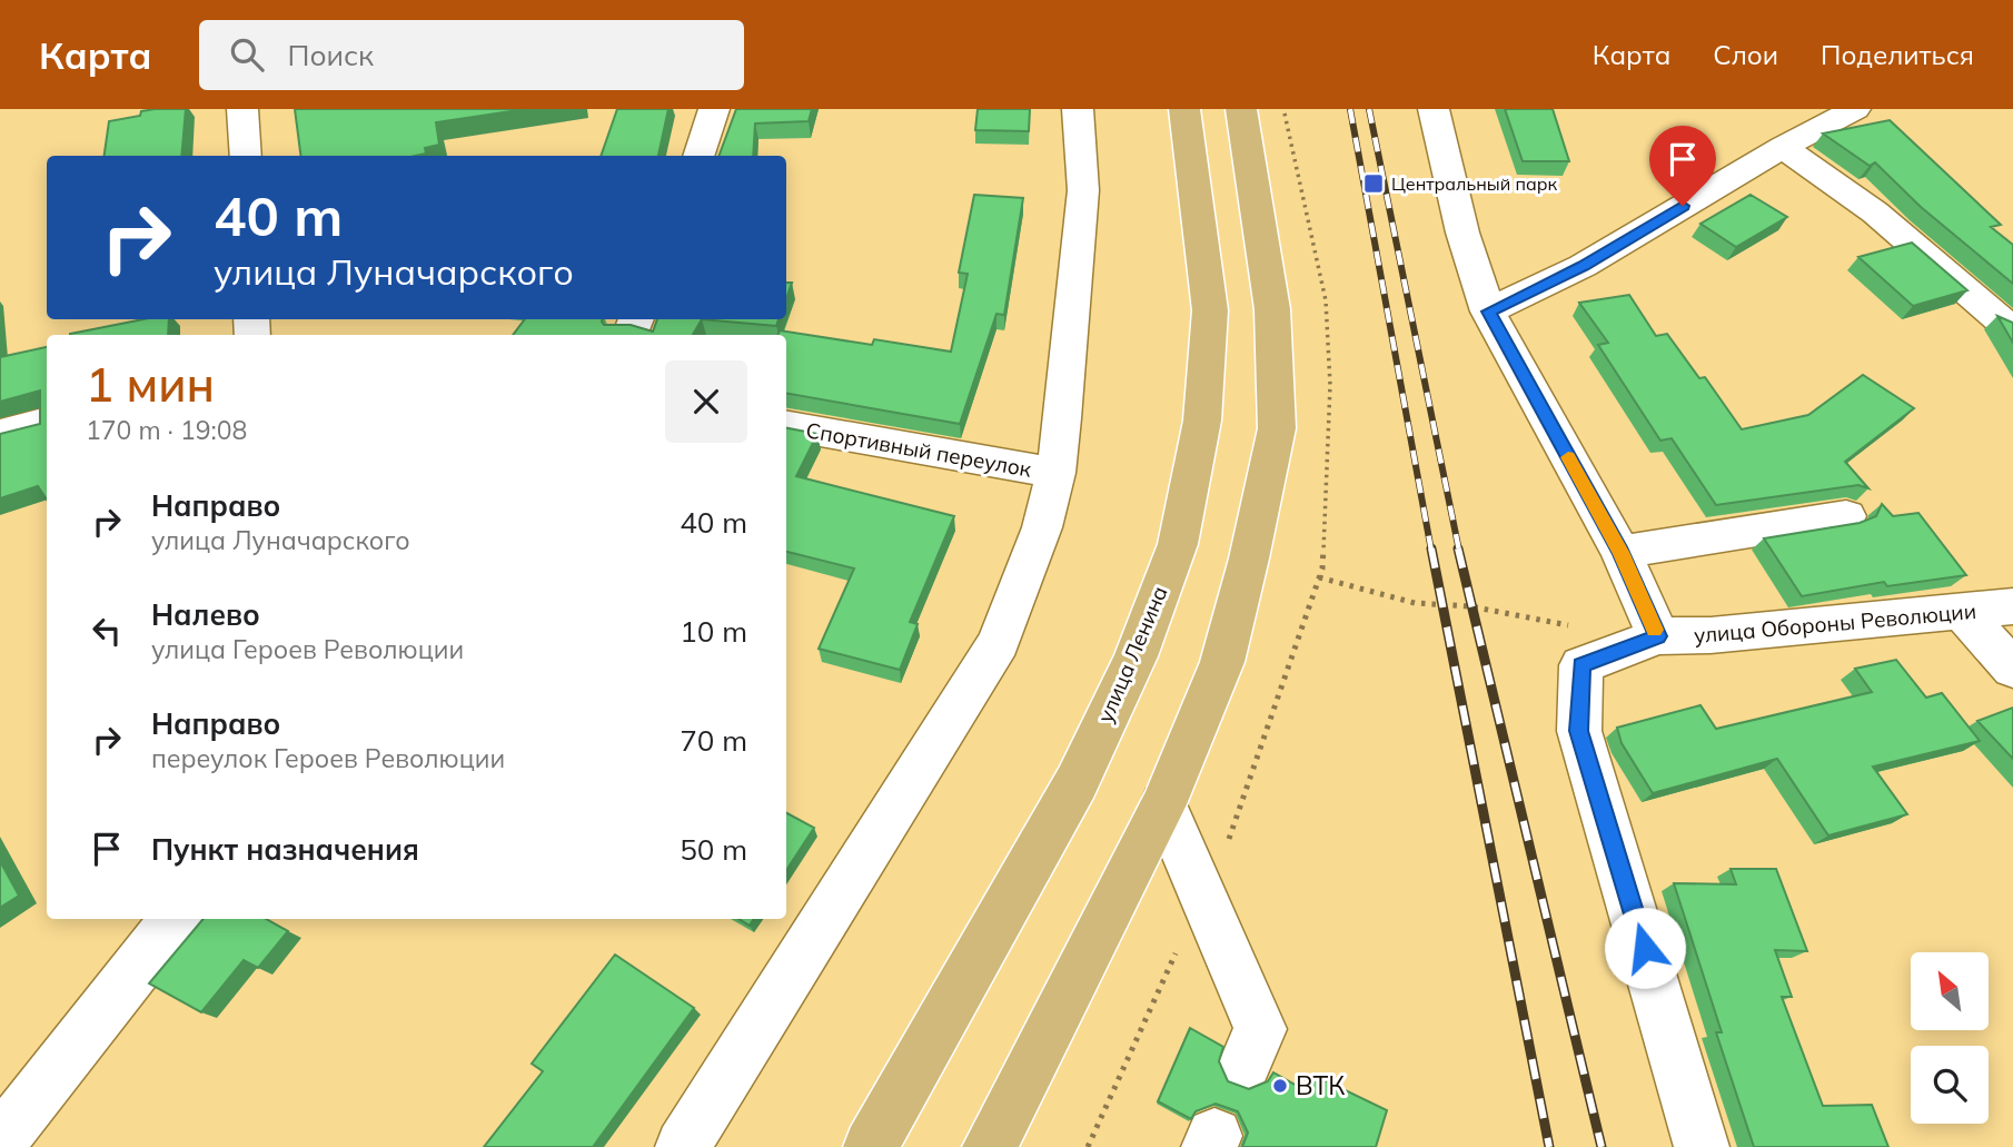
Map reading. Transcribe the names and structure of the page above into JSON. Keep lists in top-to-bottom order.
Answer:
{
  "streets": {
    "main road": ["улица Ленина"],
    "street": ["Спортивный переулок", "улица Обороны Революции"]
  },
  "places": {
    "transit": ["Центральный парк"],
    "other": ["ВТК"]
  },
  "north": "top left",
  "page": {
    "header": "Карта",
    "search": "Поиск",
    "nav": ["Карта", "Слои", "Поделиться"],
    "turn": ["40 m", "улица Луначарского"],
    "heading": ["1 мин", "170 m · 19:08"],
    "list": [
      {
        "name": "Направо",
        "note": "улица Луначарского",
        "value": "40 m"
      },
      {
        "name": "Налево",
        "note": "улица Героев Революции",
        "value": "10 m"
      },
      {
        "name": "Направо",
        "note": "переулок Героев Революции",
        "value": "70 m"
      },
      {
        "name": "Пункт назначения",
        "value": "50 m"
      }
    ]
  }
}
